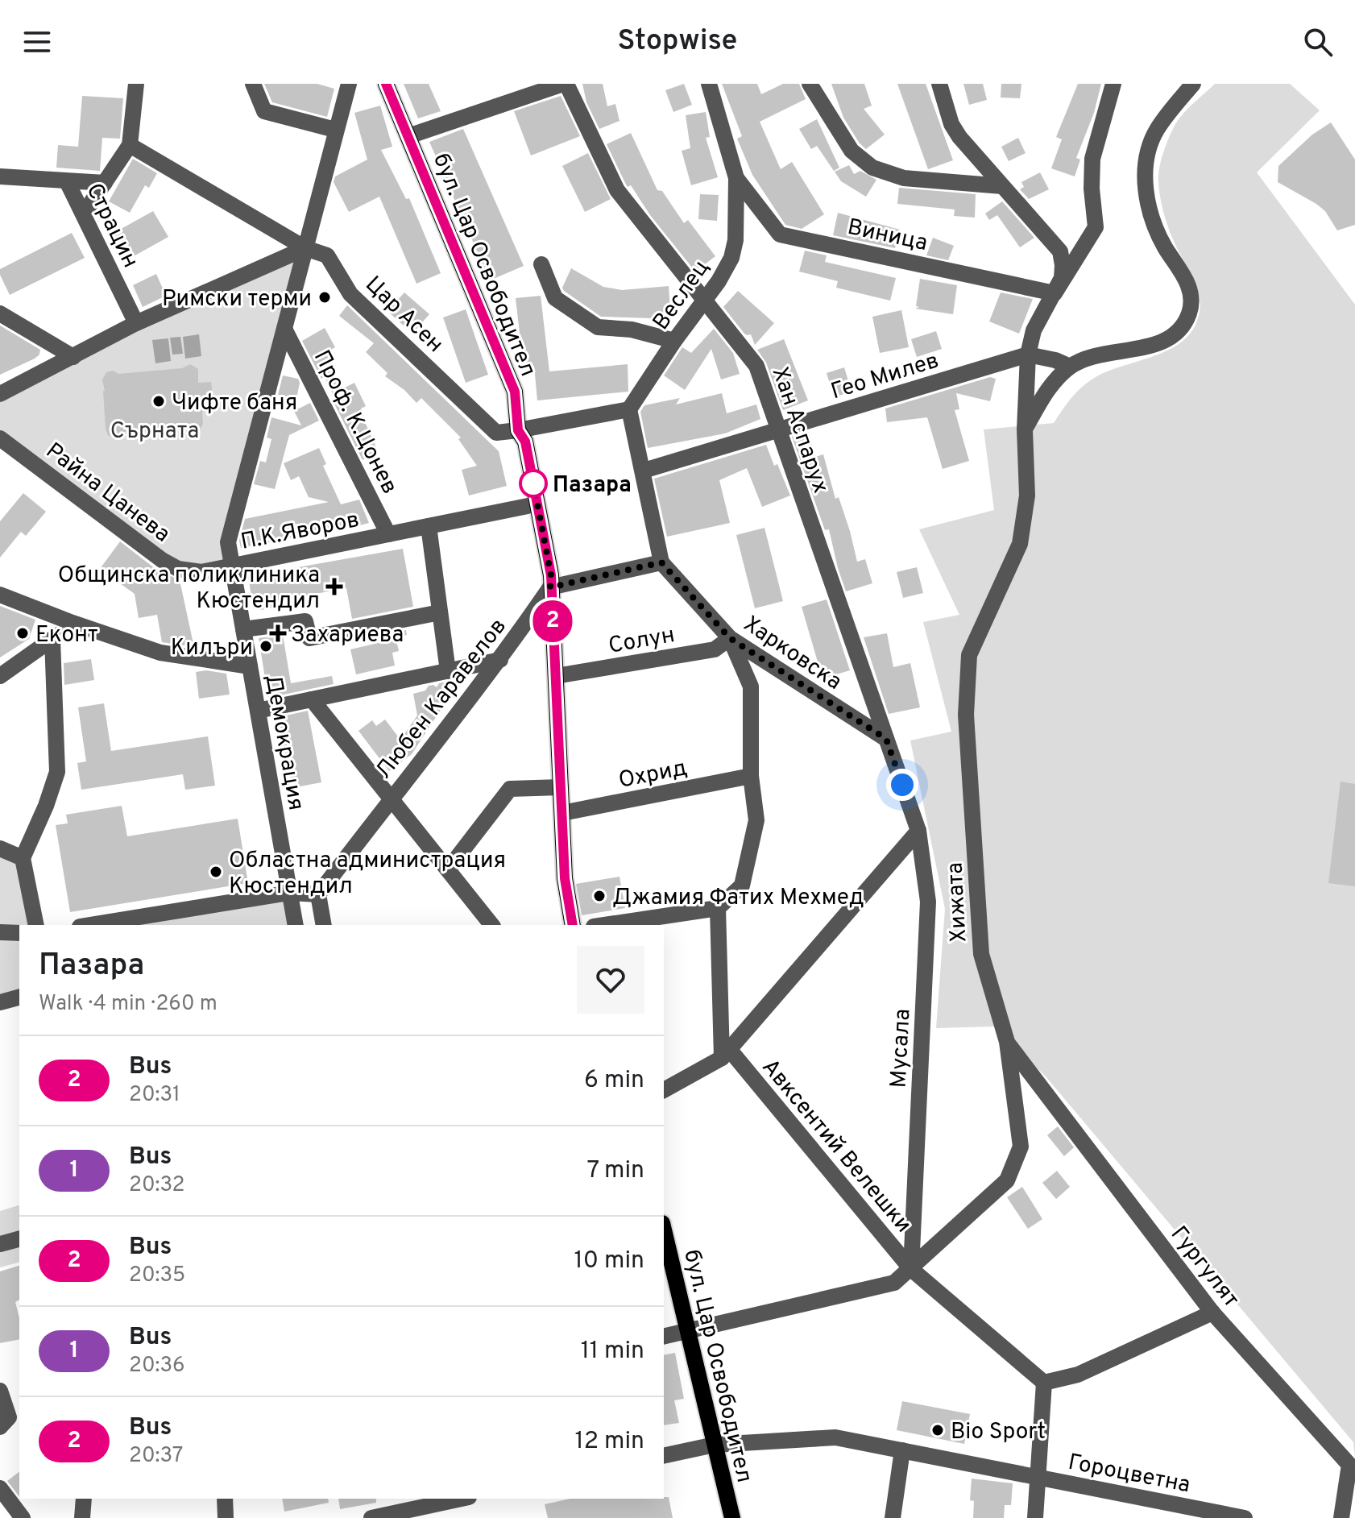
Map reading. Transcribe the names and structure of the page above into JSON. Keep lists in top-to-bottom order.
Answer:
{
  "streets": {
    "main road": ["бул. Цар Освободител"],
    "street": [
      "Страцин",
      "Виница",
      "Веслец",
      "Цар Асен",
      "Гео Милев",
      "Проф. К.Цонев",
      "Хан Аспарух",
      "Райна Цанева",
      "П.К.Яворов",
      "Солун",
      "Харковска",
      "Любен Kаравелов",
      "Демокрация",
      "Охрид",
      "Хижата",
      "Мусала",
      "Авксентий Велешки",
      "Гургулят",
      "Гороцветна"
    ]
  },
  "crossings": [
    ["Виница", "Веслец"],
    ["Виница", "Хижата"],
    ["бул. Цар Освободител", "Цар Асен"],
    ["бул. Цар Освободител", "Солун"],
    ["бул. Цар Освободител", "Любен Kаравелов"],
    ["бул. Цар Освободител", "Охрид"],
    ["бул. Цар Освободител", "Хижата"],
    ["бул. Цар Освободител", "Гороцветна"],
    ["Веслец", "Хан Аспарух"],
    ["Цар Асен", "Демокрация"],
    ["Гео Милев", "Хан Аспарух"],
    ["Гео Милев", "Хижата"],
    ["Проф. К.Цонев", "П.К.Яворов"],
    ["Проф. К.Цонев", "Демокрация"],
    ["Хан Аспарух", "Харковска"],
    ["Хан Аспарух", "Мусала"],
    ["Райна Цанева", "П.К.Яворов"],
    ["Райна Цанева", "Демокрация"],
    ["П.К.Яворов", "Демокрация"],
    ["Солун", "Харковска"],
    ["Хижата", "Мусала"],
    ["Хижата", "Авксентий Велешки"],
    ["Хижата", "Гургулят"],
    ["Мусала", "Авксентий Велешки"]
  ],
  "parks": ["Сърната"],
  "places": {
    "other": [
      "Римски терми",
      "Чифте баня",
      "Пазара",
      "Еконт",
      "Килъри",
      "Областна администрация Кюстендил",
      "Джамия Фатих Мехмед",
      "Bio Sport"
    ],
    "health": ["Общинска поликлиника Кюстендил", "Захариева"]
  },
  "lines": ["bus line 2"],
  "page": {
    "header": "Stopwise",
    "on_map": "2",
    "heading": ["Пазара", "Walk · 4 min · 260 m"],
    "list": [
      {
        "mark": "2",
        "name": "Bus",
        "note": "20:31",
        "value": "6 min"
      },
      {
        "mark": "1",
        "name": "Bus",
        "note": "20:32",
        "value": "7 min"
      },
      {
        "mark": "2",
        "name": "Bus",
        "note": "20:35",
        "value": "10 min"
      },
      {
        "mark": "1",
        "name": "Bus",
        "note": "20:36",
        "value": "11 min"
      },
      {
        "mark": "2",
        "name": "Bus",
        "note": "20:37",
        "value": "12 min"
      }
    ]
  }
}
